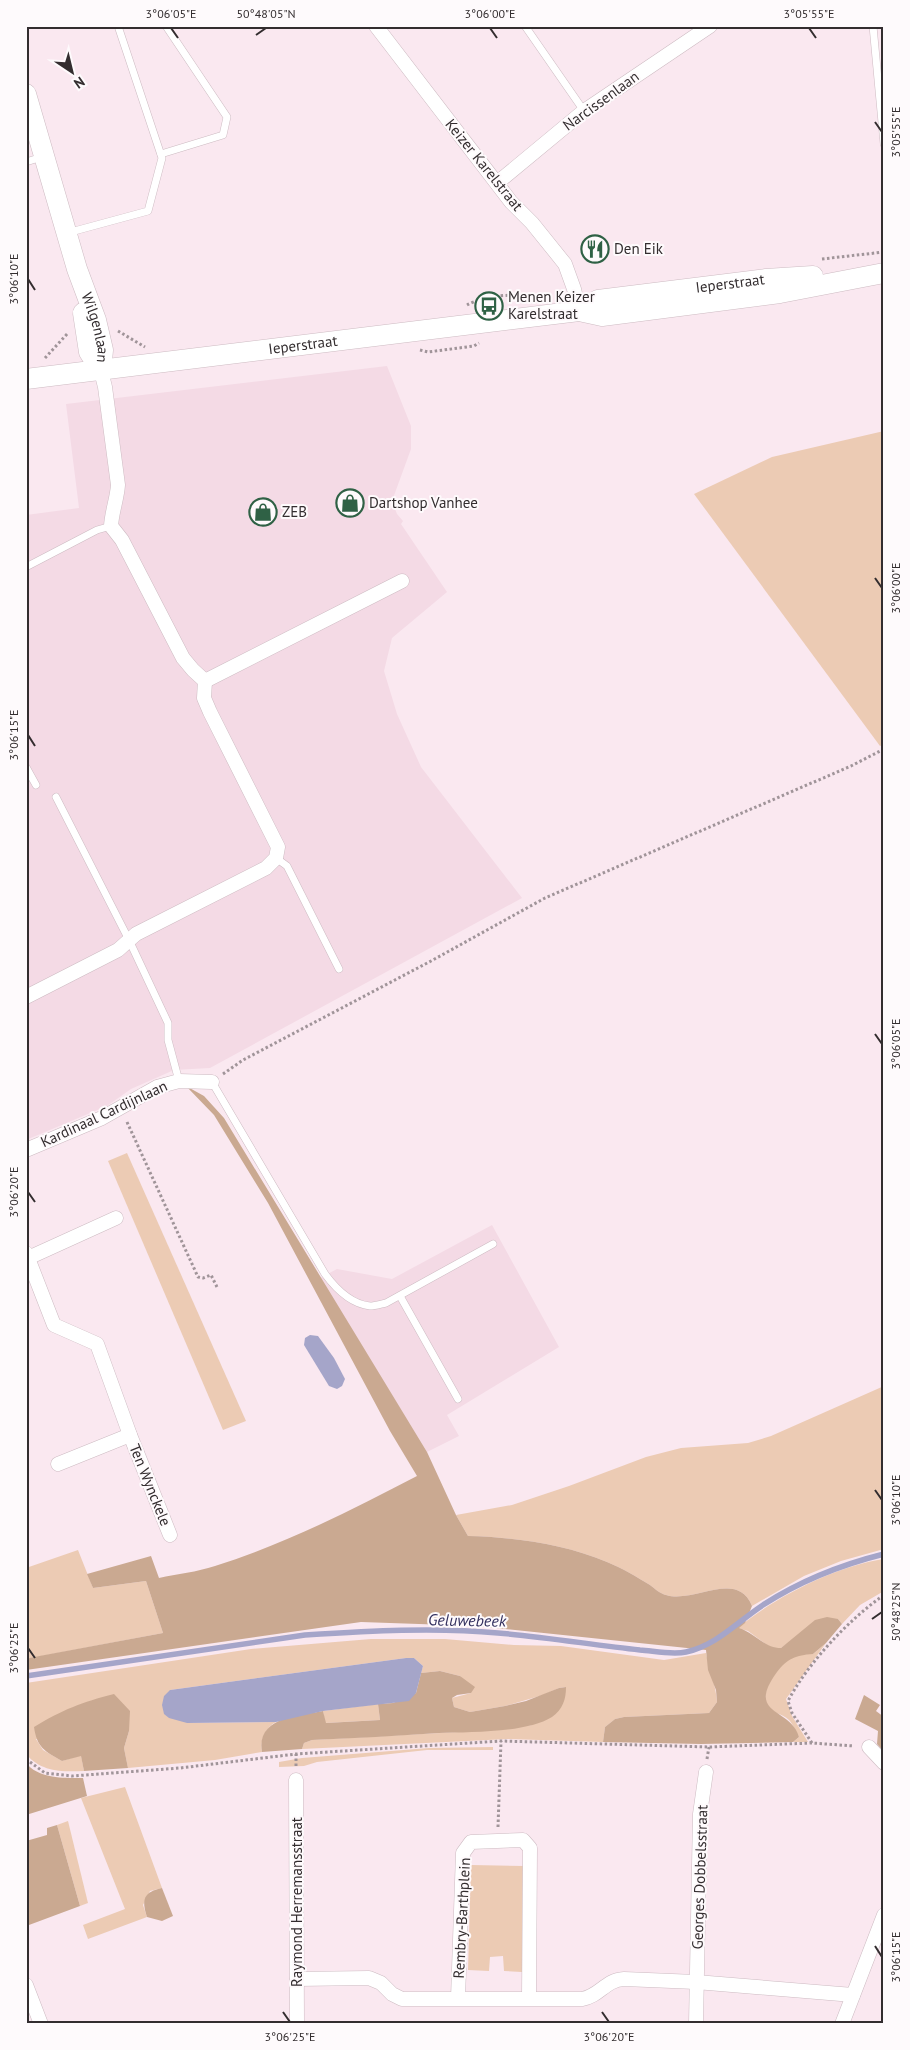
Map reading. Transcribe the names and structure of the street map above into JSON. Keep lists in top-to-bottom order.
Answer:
{
  "streets": {
    "street": [
      "Narcissenlaan",
      "Keizer Karelstraat",
      "Ieperstraat",
      "Wilgenlaan",
      "Kardinaal Cardijnlaan",
      "Ten Wynckele",
      "Georges Dobbelsstraat",
      "Raymond Herremansstraat",
      "Rembry-Barthplein"
    ]
  },
  "crossings": [
    ["Narcissenlaan", "Keizer Karelstraat"],
    ["Keizer Karelstraat", "Ieperstraat"],
    ["Ieperstraat", "Wilgenlaan"],
    ["Georges Dobbelsstraat", "Rembry-Barthplein"],
    ["Raymond Herremansstraat", "Rembry-Barthplein"]
  ],
  "water": ["Geluwebeek"],
  "places": {
    "restaurant": ["Den Eik"],
    "bus stop": ["Menen Keizer Karelstraat"],
    "shop": ["Dartshop Vanhee", "ZEB"]
  },
  "north": "bottom right",
  "coordinates": [
    "3°06'05\"E",
    "50°48'05\"N",
    "3°06'00\"E",
    "3°05'55\"E",
    "3°06'10\"E",
    "3°06'15\"E",
    "3°06'20\"E",
    "50°48'25\"N",
    "3°06'25\"E"
  ]
}
